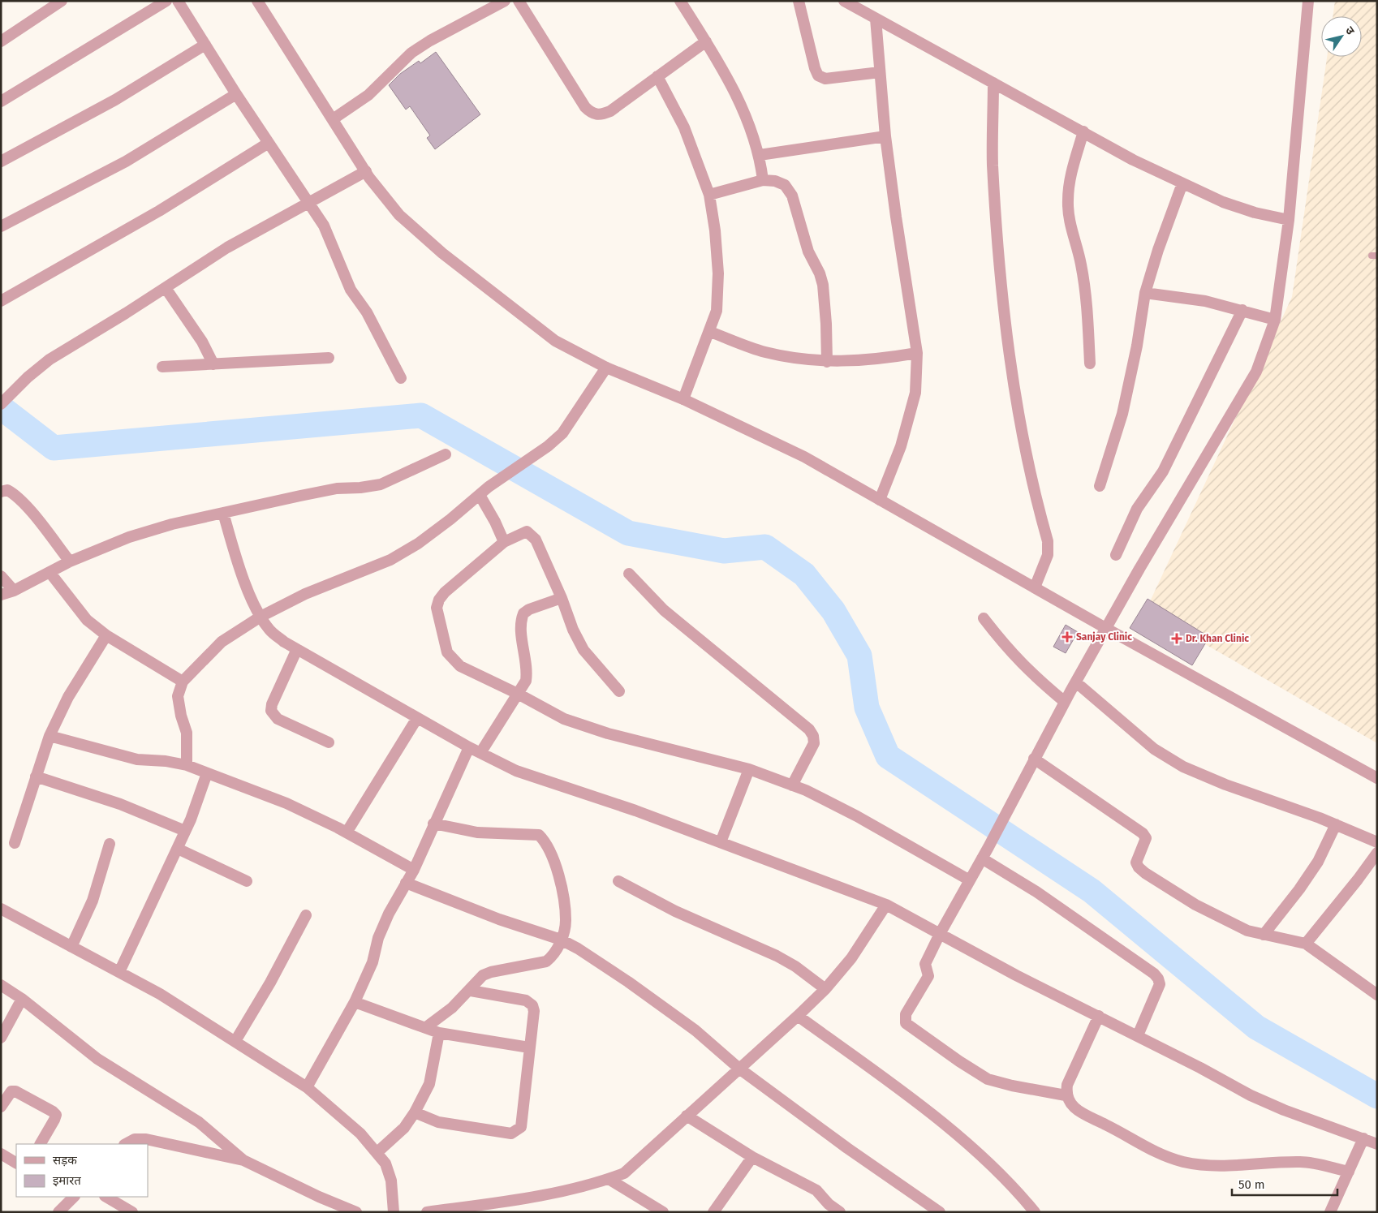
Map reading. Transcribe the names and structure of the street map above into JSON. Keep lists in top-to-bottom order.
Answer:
{
  "places": {
    "health": ["Sanjay Clinic", "Dr. Khan Clinic"]
  },
  "legend": ["सड़क", "इमारत"],
  "scale_bar": "50 m",
  "north": "top right"
}
